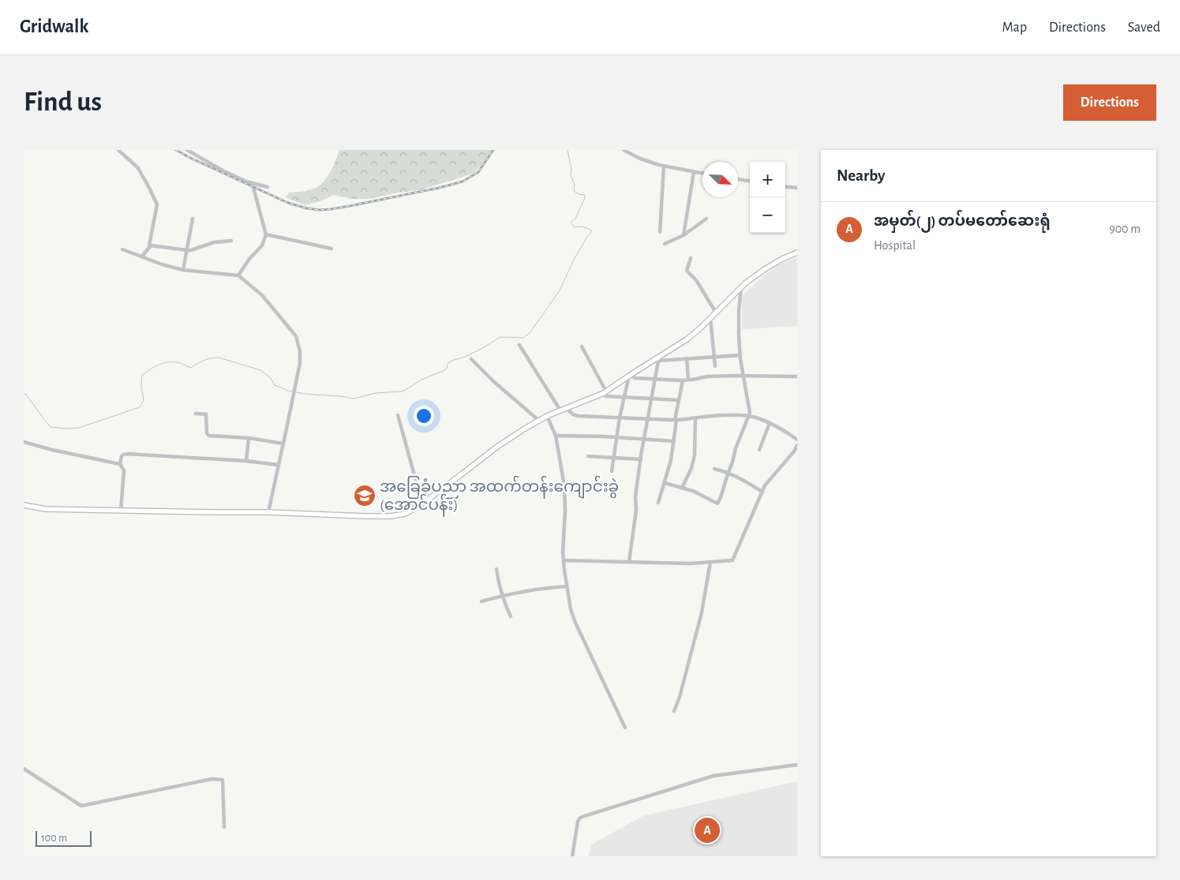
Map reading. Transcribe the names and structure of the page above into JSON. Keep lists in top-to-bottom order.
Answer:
{
  "places": {
    "school or university": ["အခြေခံပညာ အထက်တန်းကျောင်းခွဲ (အောင်ပန်း)"]
  },
  "scale_bar": "100 m",
  "north": "bottom right",
  "page": {
    "header": "Gridwalk",
    "nav": ["Map", "Directions", "Saved"],
    "buttons": "Directions",
    "title": "Find us",
    "heading": "Nearby",
    "map_buttons": ["+", "−"],
    "list": [
      {
        "mark": "A",
        "name": "အမှတ်(၂) တပ်မတော်ဆေးရုံ",
        "note": "Hospital",
        "value": "900 m"
      }
    ],
    "pins": "A",
    "scale": "100 m"
  }
}
